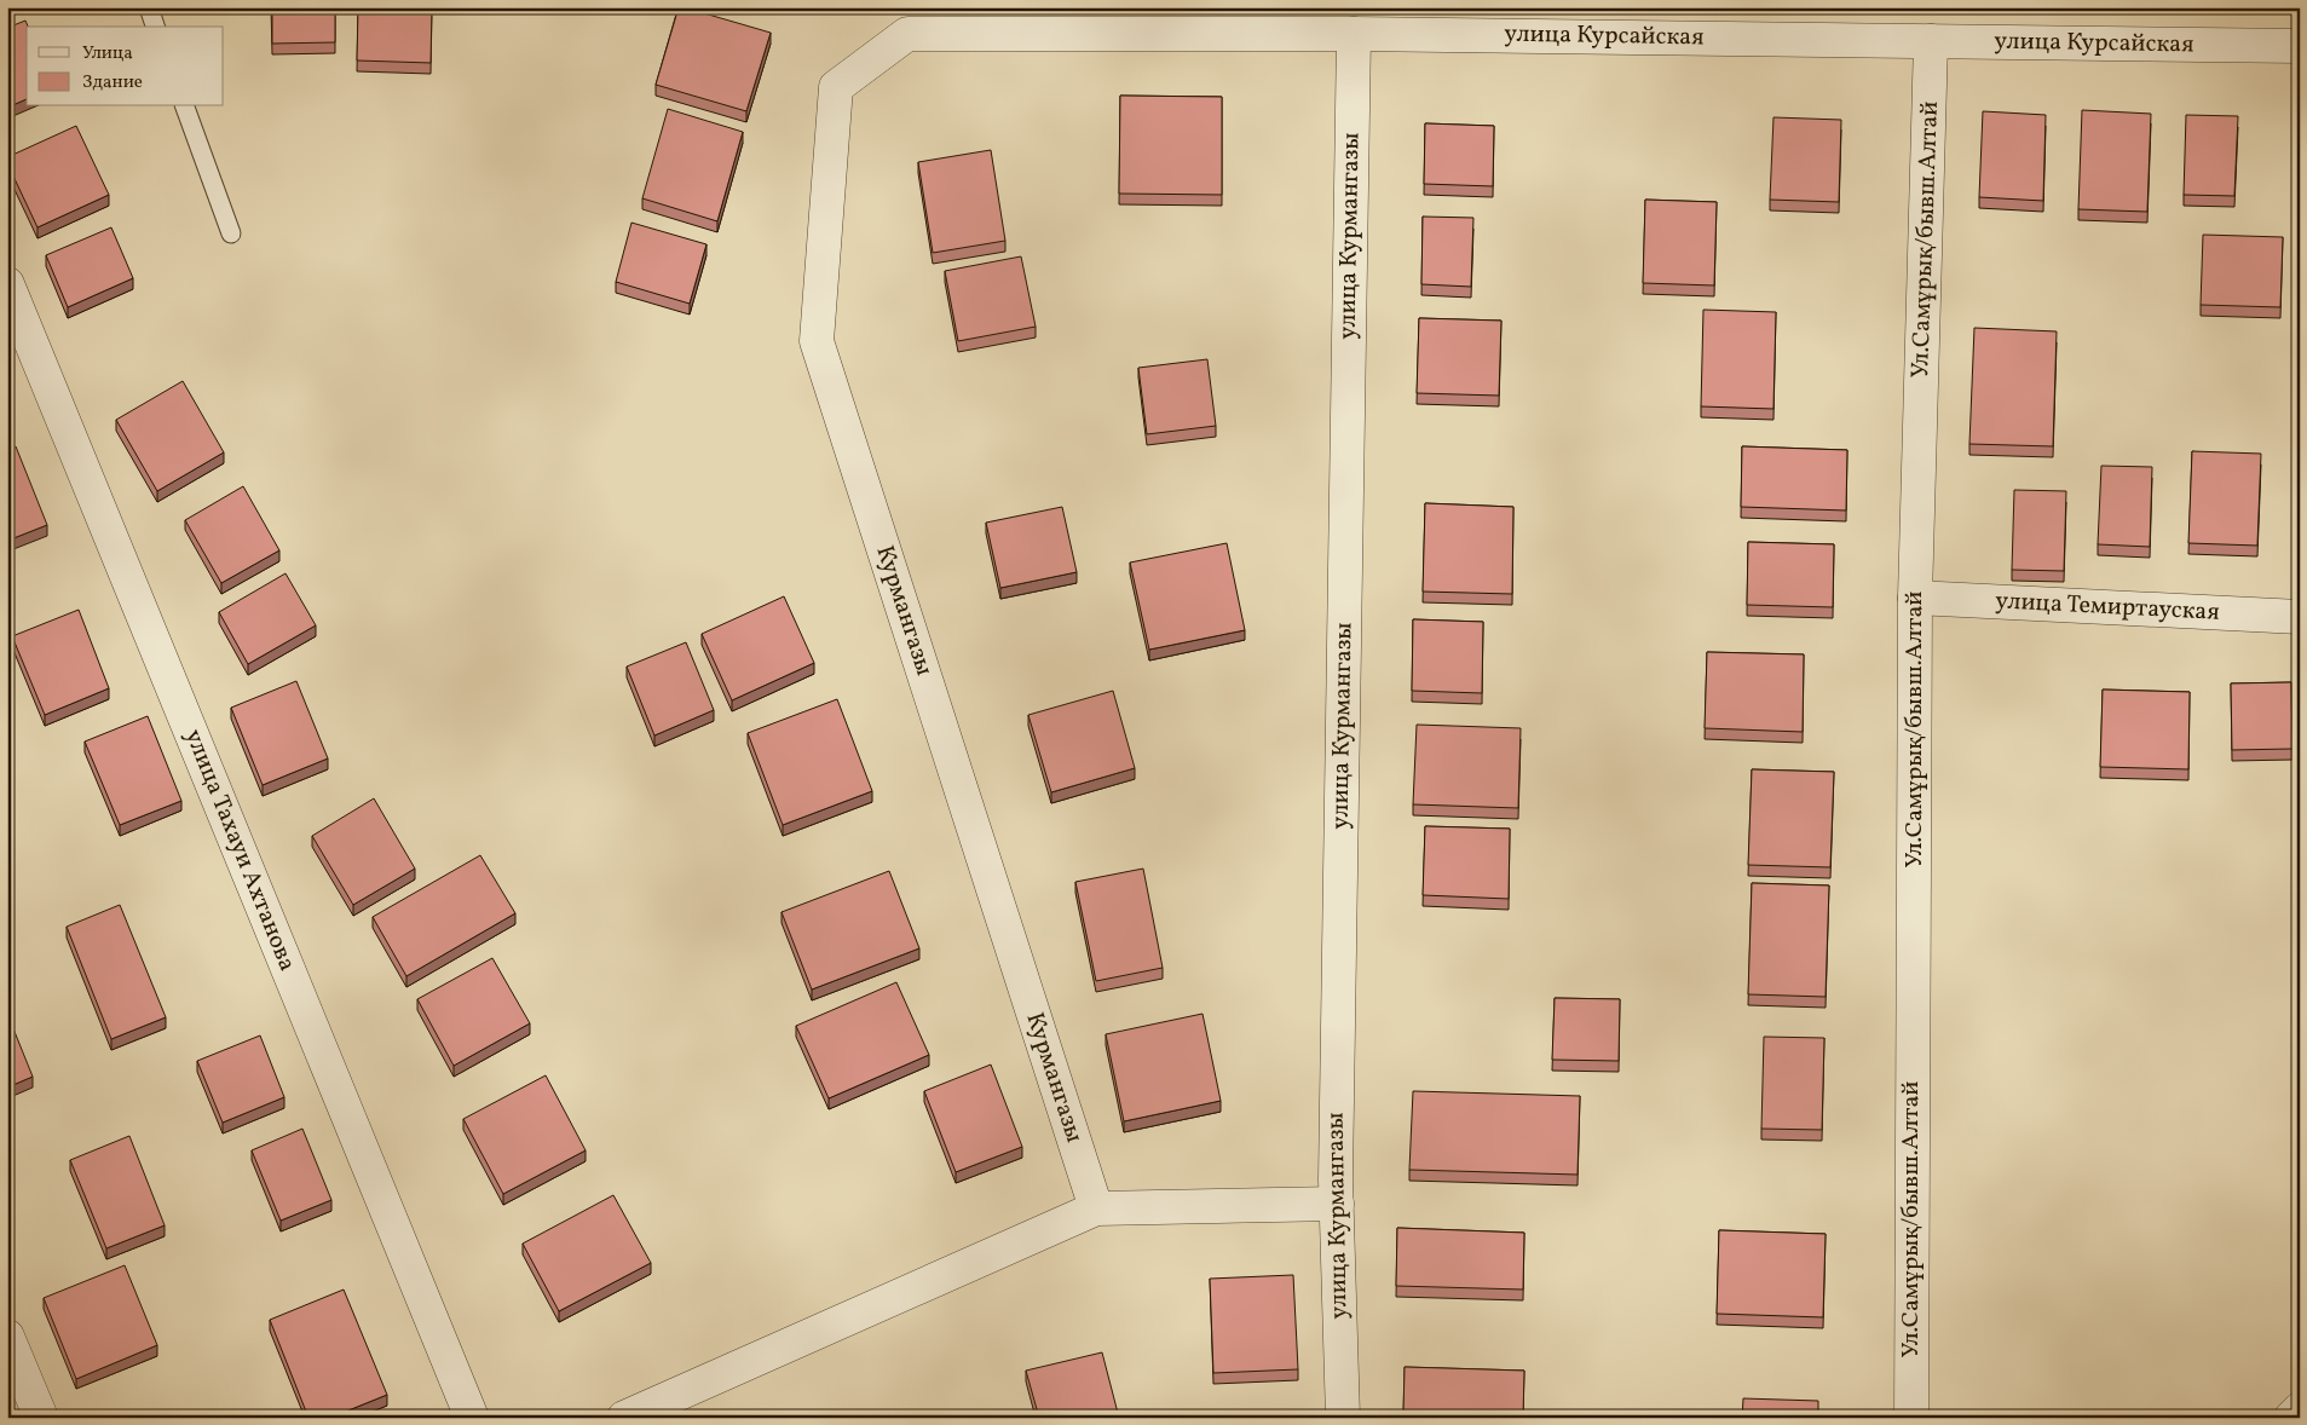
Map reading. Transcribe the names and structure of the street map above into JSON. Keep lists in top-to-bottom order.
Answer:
{
  "streets": {
    "street": [
      "улица Курсайская",
      "улица Курмангазы",
      "Ул.Самұрық/бывш.Алтай",
      "улица Темиртауская",
      "Курмангазы",
      "улица Тахауи Ахтанова"
    ]
  },
  "crossings": [
    ["улица Курсайская", "улица Курмангазы"],
    ["улица Курсайская", "Ул.Самұрық/бывш.Алтай"],
    ["улица Курсайская", "Курмангазы"],
    ["Ул.Самұрық/бывш.Алтай", "улица Темиртауская"]
  ],
  "legend": ["Улица", "Здание"]
}
